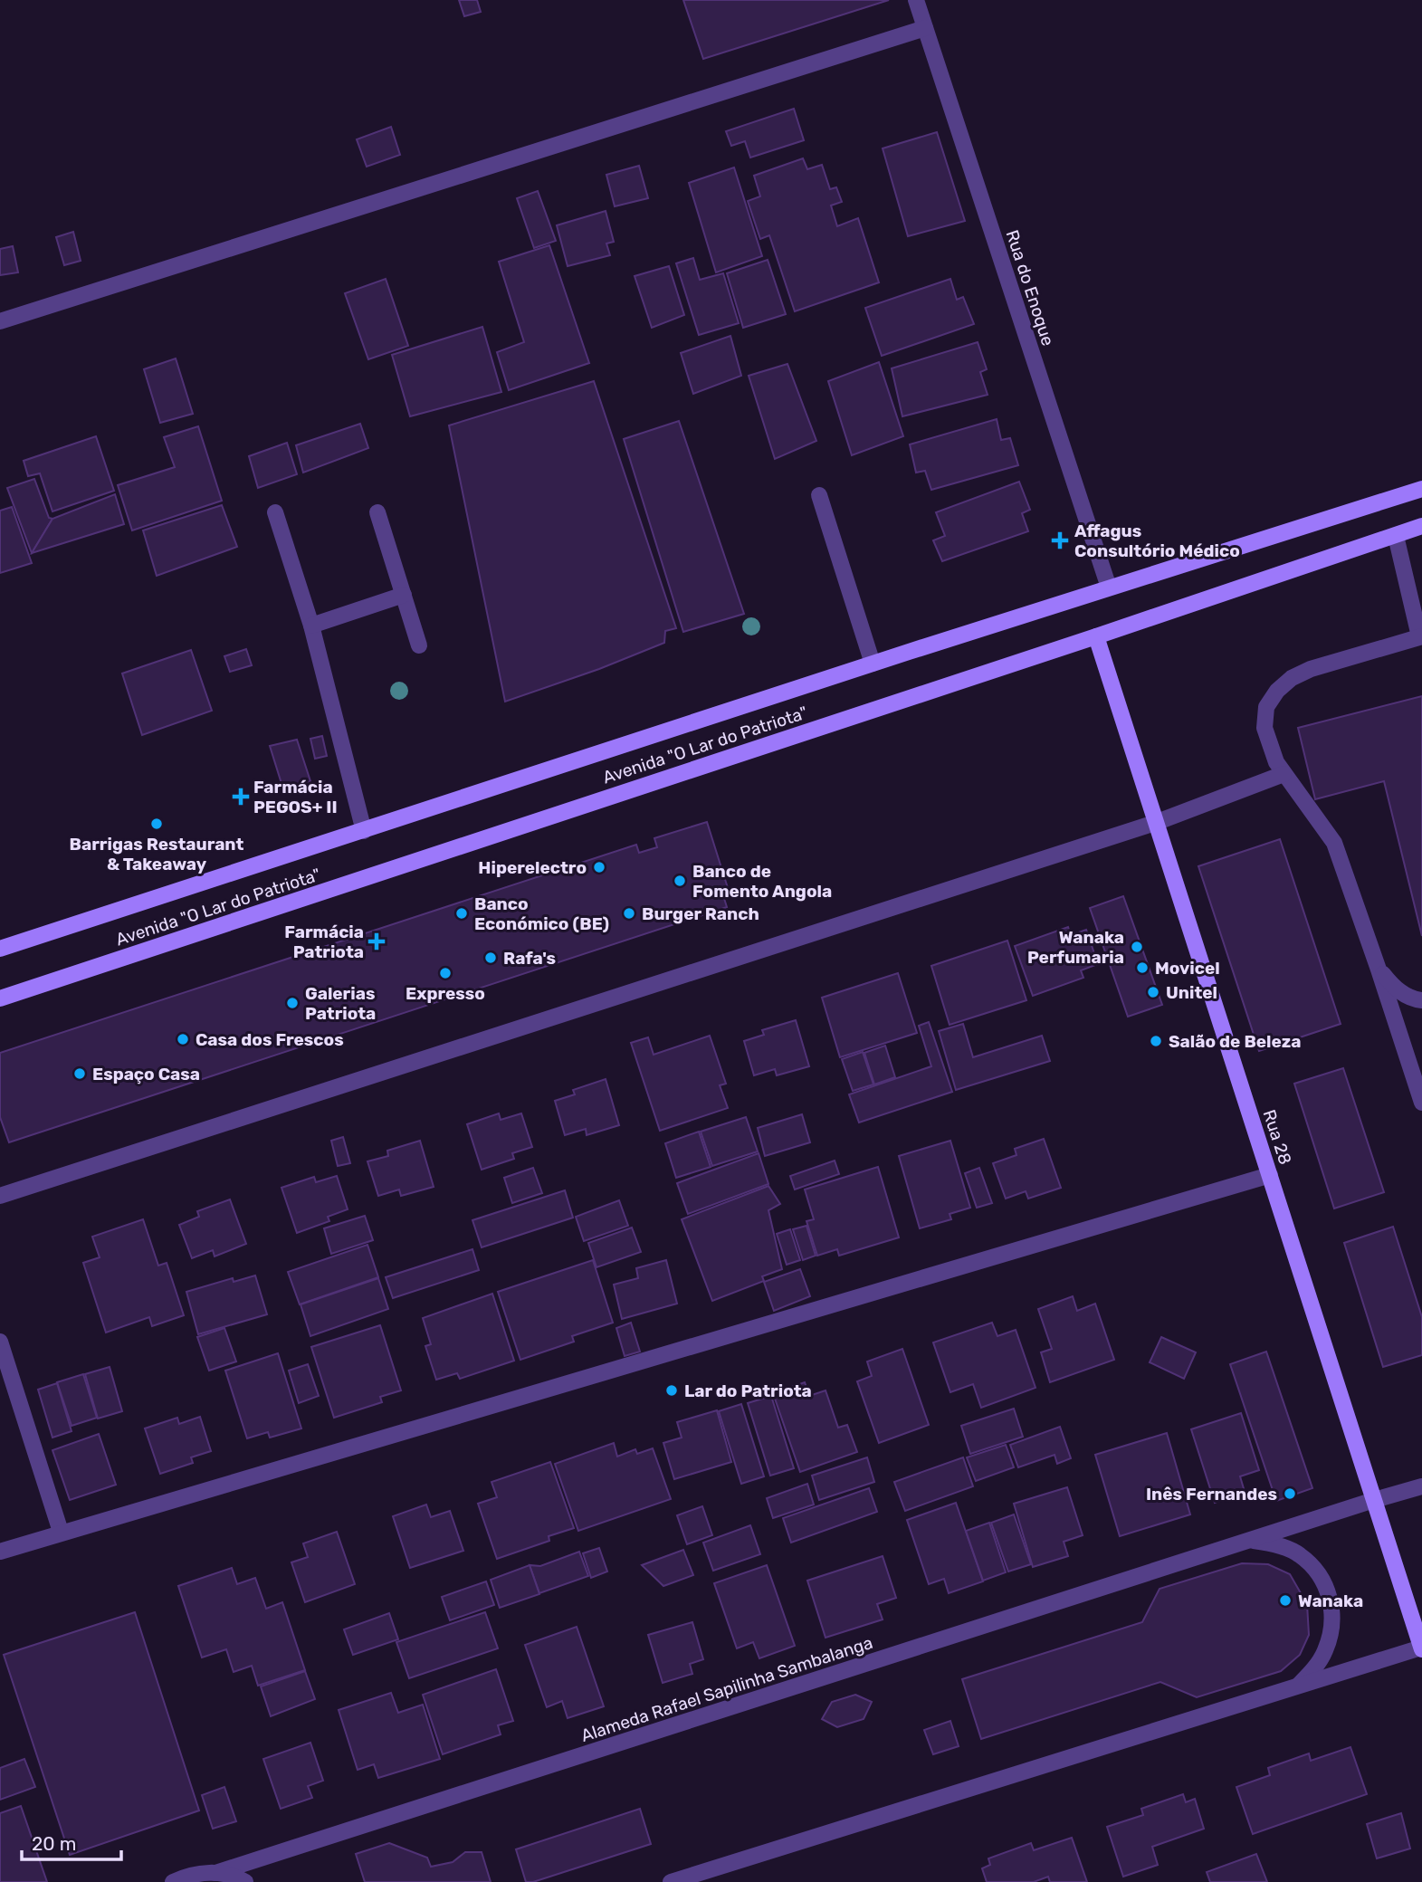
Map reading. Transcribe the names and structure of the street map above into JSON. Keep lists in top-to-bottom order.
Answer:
{
  "streets": {
    "main road": ["Avenida \"O Lar do Patriota\"", "Rua 28"],
    "street": ["Rua do Enoque", "Alameda Rafael Sapilinha Sambalanga"]
  },
  "crossings": [
    ["Rua do Enoque", "Avenida \"O Lar do Patriota\""],
    ["Avenida \"O Lar do Patriota\"", "Rua 28"],
    ["Rua 28", "Alameda Rafael Sapilinha Sambalanga"]
  ],
  "places": {
    "health": ["Affagus Consultório Médico", "Farmácia PEGOS+ II", "Farmácia Patriota"],
    "other": [
      "Barrigas Restaurant & Takeaway",
      "Hiperelectro",
      "Banco de Fomento Angola",
      "Banco Económico (BE)",
      "Burger Ranch",
      "Wanaka Perfumaria",
      "Rafa's",
      "Movicel",
      "Expresso",
      "Unitel",
      "Galerias Patriota",
      "Casa dos Frescos",
      "Salão de Beleza",
      "Espaço Casa",
      "Lar do Patriota",
      "Inês Fernandes",
      "Wanaka"
    ]
  },
  "scale_bar": "20 m"
}
